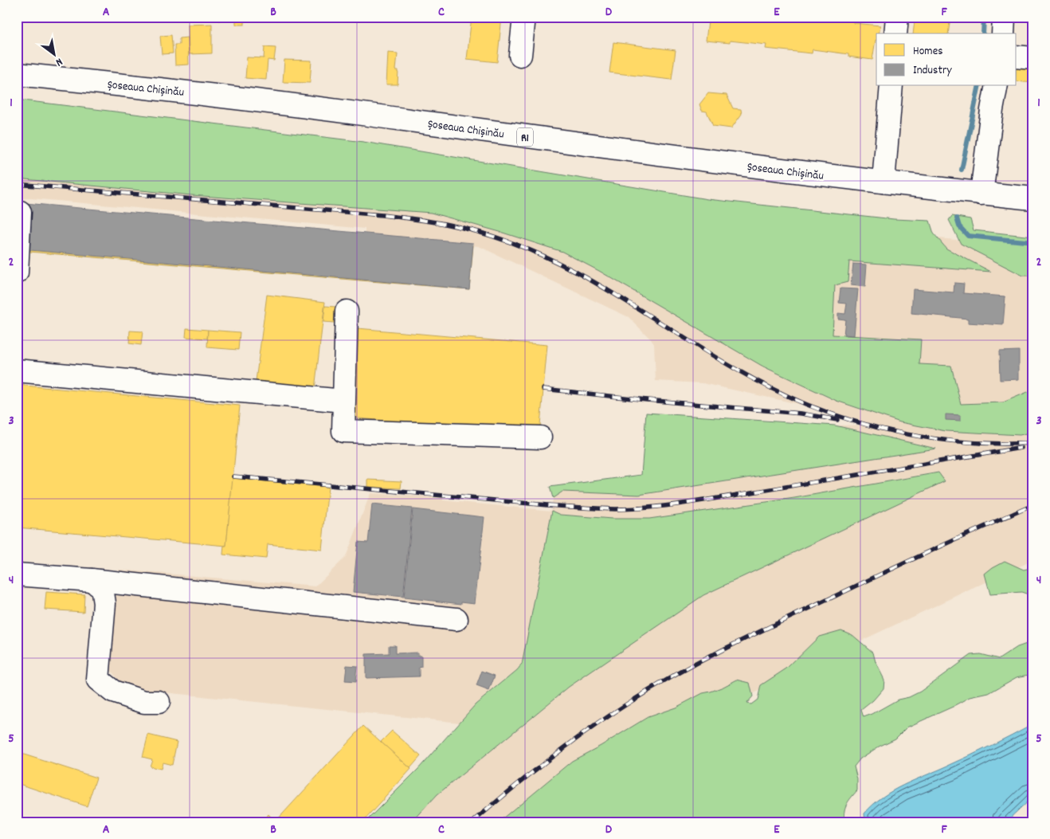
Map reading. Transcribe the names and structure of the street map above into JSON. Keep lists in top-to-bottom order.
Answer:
{
  "streets": {
    "main road": ["Șoseaua Chișinău", "R1"]
  },
  "legend": ["Homes", "Industry"],
  "north": "bottom right",
  "grid": {
    "columns": [
      "A",
      "B",
      "C",
      "D",
      "E",
      "F"
    ],
    "rows": [
      "1",
      "2",
      "3",
      "4",
      "5"
    ]
  }
}
